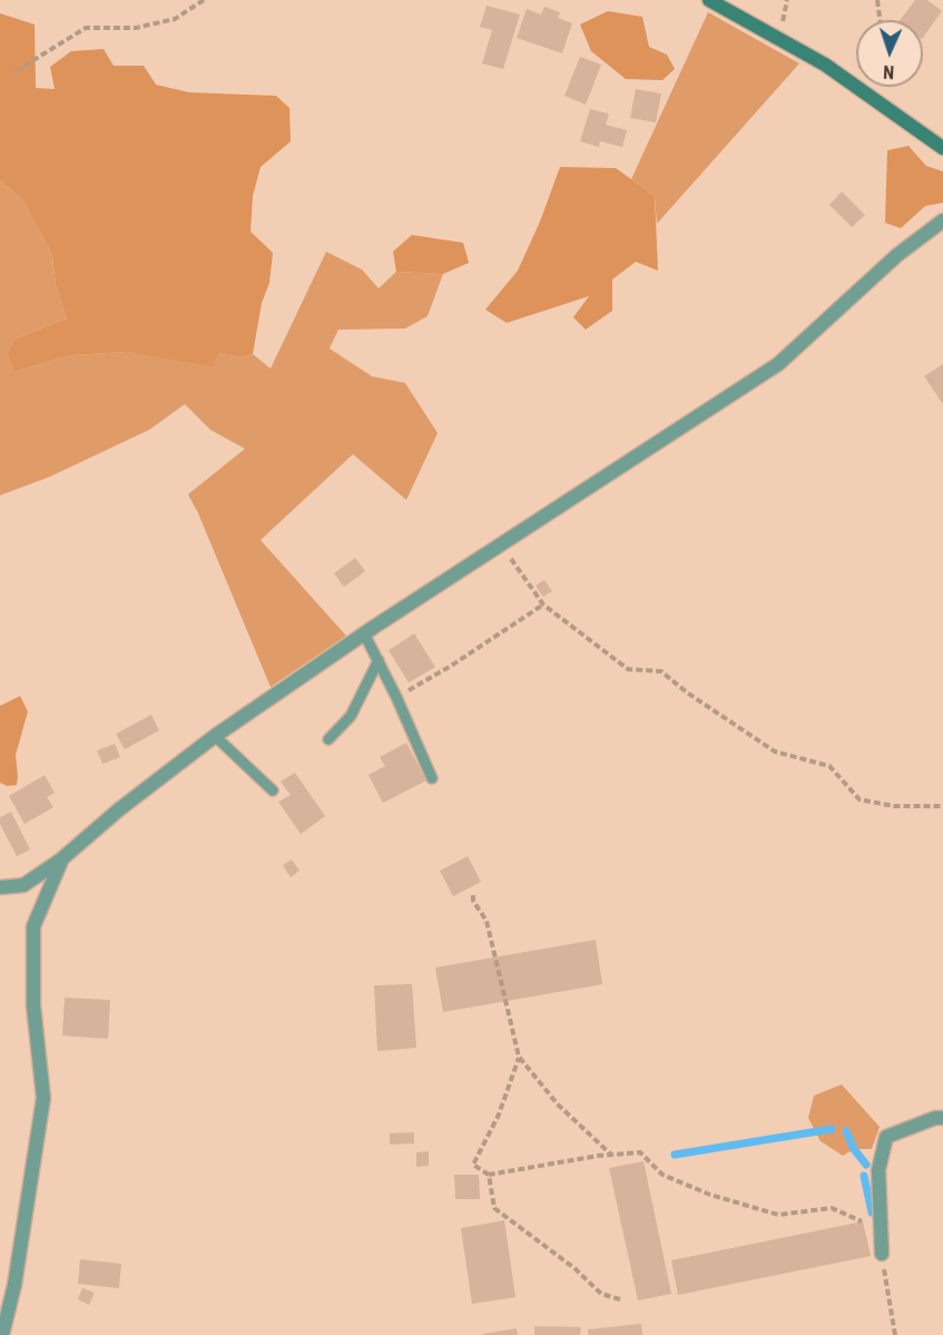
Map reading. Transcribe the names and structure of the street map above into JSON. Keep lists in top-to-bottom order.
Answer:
{
  "north": "bottom"
}
